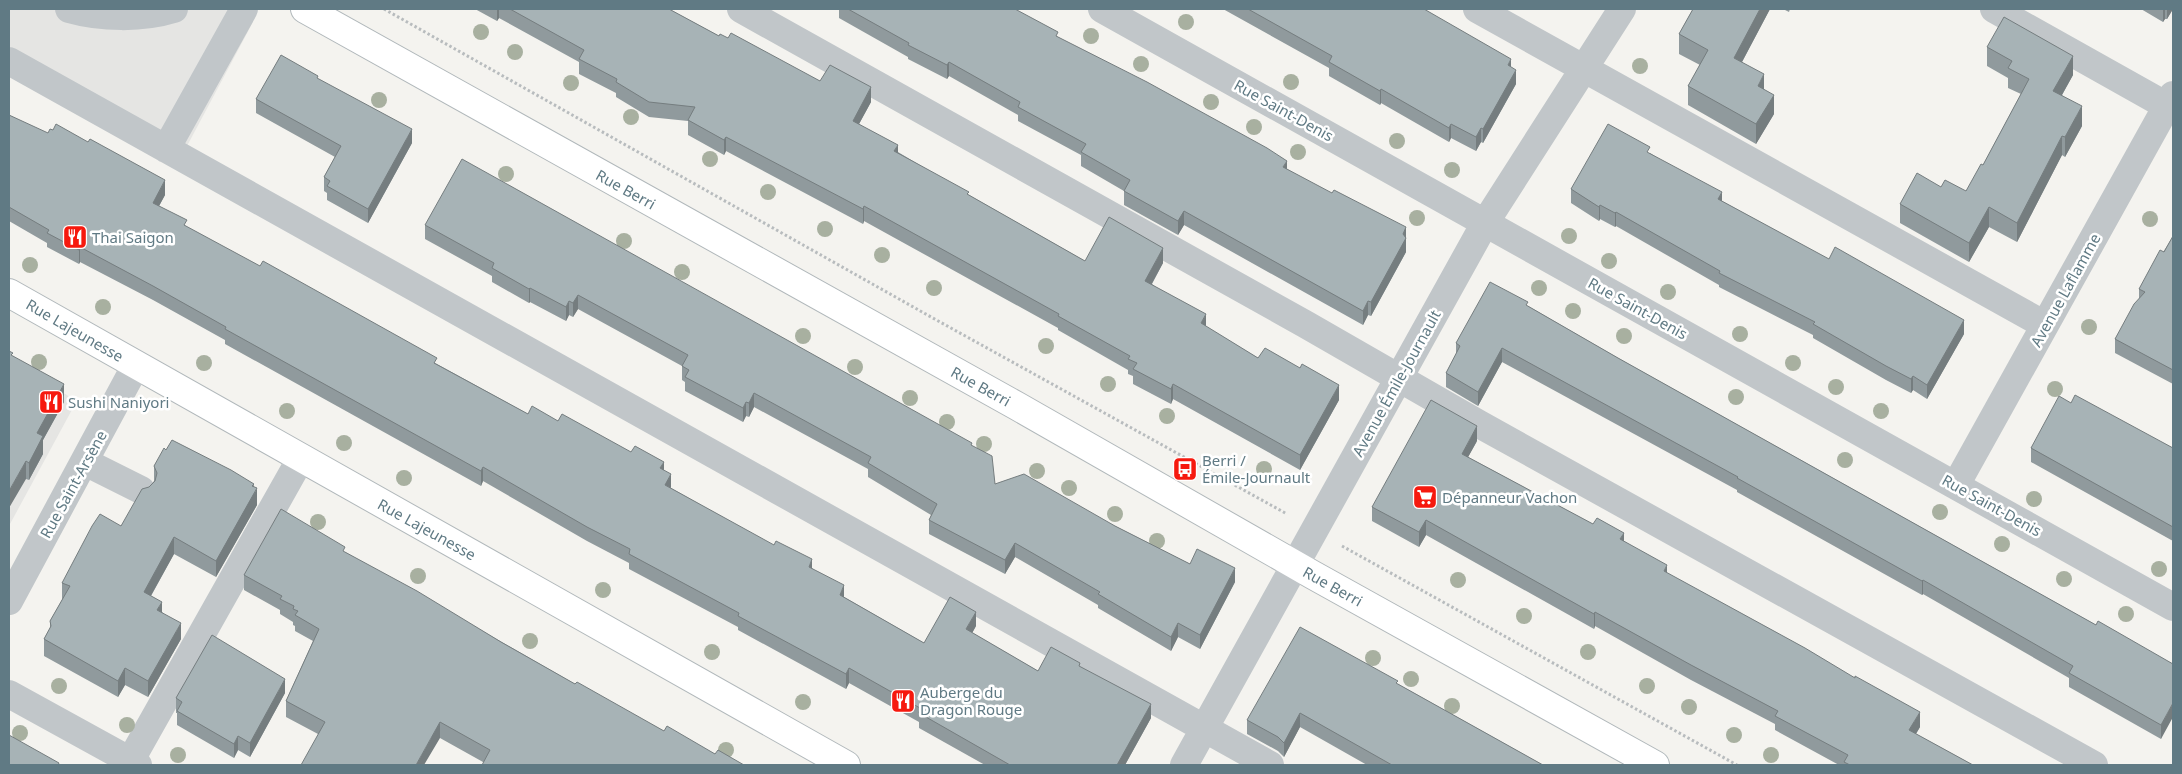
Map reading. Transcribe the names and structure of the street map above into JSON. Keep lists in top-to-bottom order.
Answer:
{
  "streets": {
    "main road": ["Rue Berri", "Rue Lajeunesse"],
    "street": [
      "Rue Saint-Denis",
      "Avenue Laflamme",
      "Avenue Émile-Journault",
      "Rue Saint-Arsène"
    ]
  },
  "crossings": [
    ["Rue Saint-Denis", "Avenue Laflamme"],
    ["Rue Saint-Denis", "Avenue Émile-Journault"],
    ["Rue Berri", "Avenue Émile-Journault"],
    ["Rue Lajeunesse", "Rue Saint-Arsène"]
  ],
  "places": {
    "restaurant": ["Thai Saigon", "Sushi Naniyori", "Auberge du Dragon Rouge"],
    "bus stop": ["Berri / Émile-Journault"],
    "supermarket": ["Dépanneur Vachon"]
  }
}
